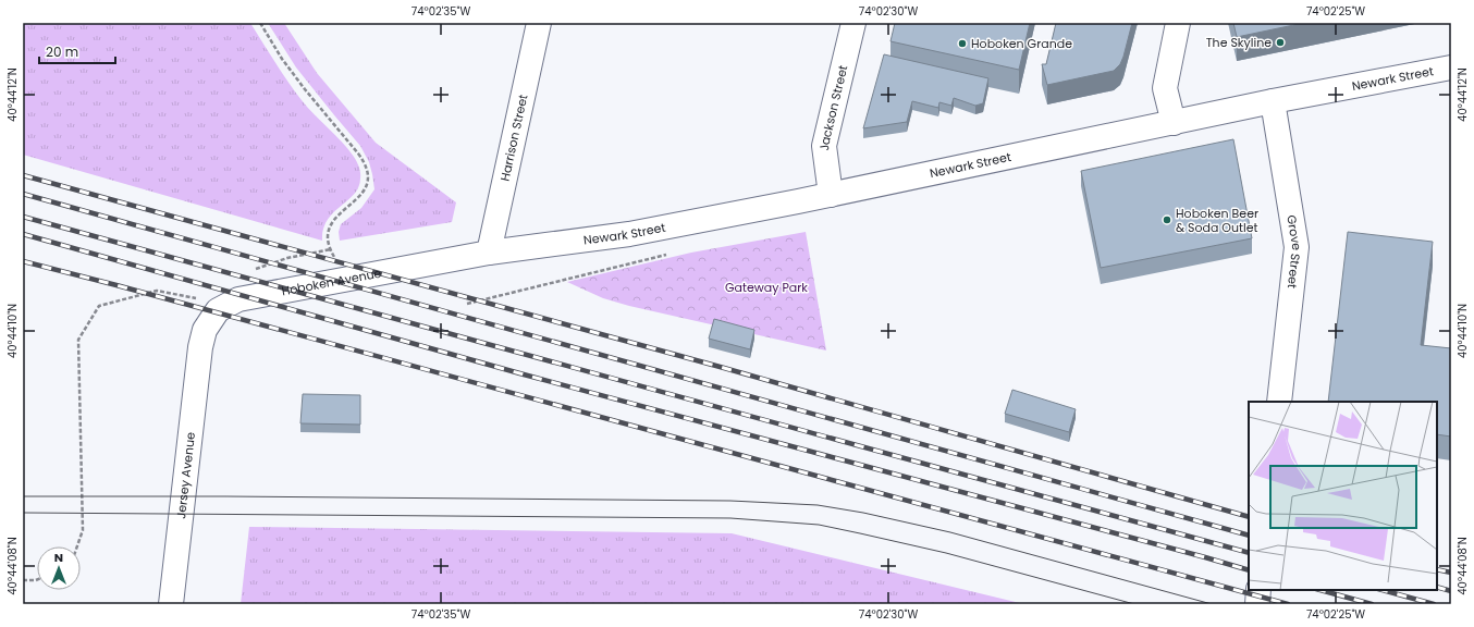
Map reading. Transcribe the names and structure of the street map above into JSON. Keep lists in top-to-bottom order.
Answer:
{
  "streets": {
    "main road": [
      "Newark Street",
      "Jackson Street",
      "Harrison Street",
      "Grove Street",
      "Hoboken Avenue",
      "Jersey Avenue"
    ]
  },
  "crossings": [
    ["Newark Street", "Jackson Street"],
    ["Newark Street", "Harrison Street"],
    ["Newark Street", "Grove Street"],
    ["Newark Street", "Hoboken Avenue"],
    ["Harrison Street", "Hoboken Avenue"],
    ["Hoboken Avenue", "Jersey Avenue"]
  ],
  "parks": ["Gateway Park"],
  "places": ["The Skyline", "Hoboken Grande", "Hoboken Beer & Soda Outlet"],
  "scale_bar": "20 m",
  "north": "top",
  "coordinates": [
    "74°02'35\"W",
    "74°02'30\"W",
    "74°02'25\"W",
    "40°44'12\"N",
    "40°44'10\"N",
    "40°44'08\"N"
  ]
}
